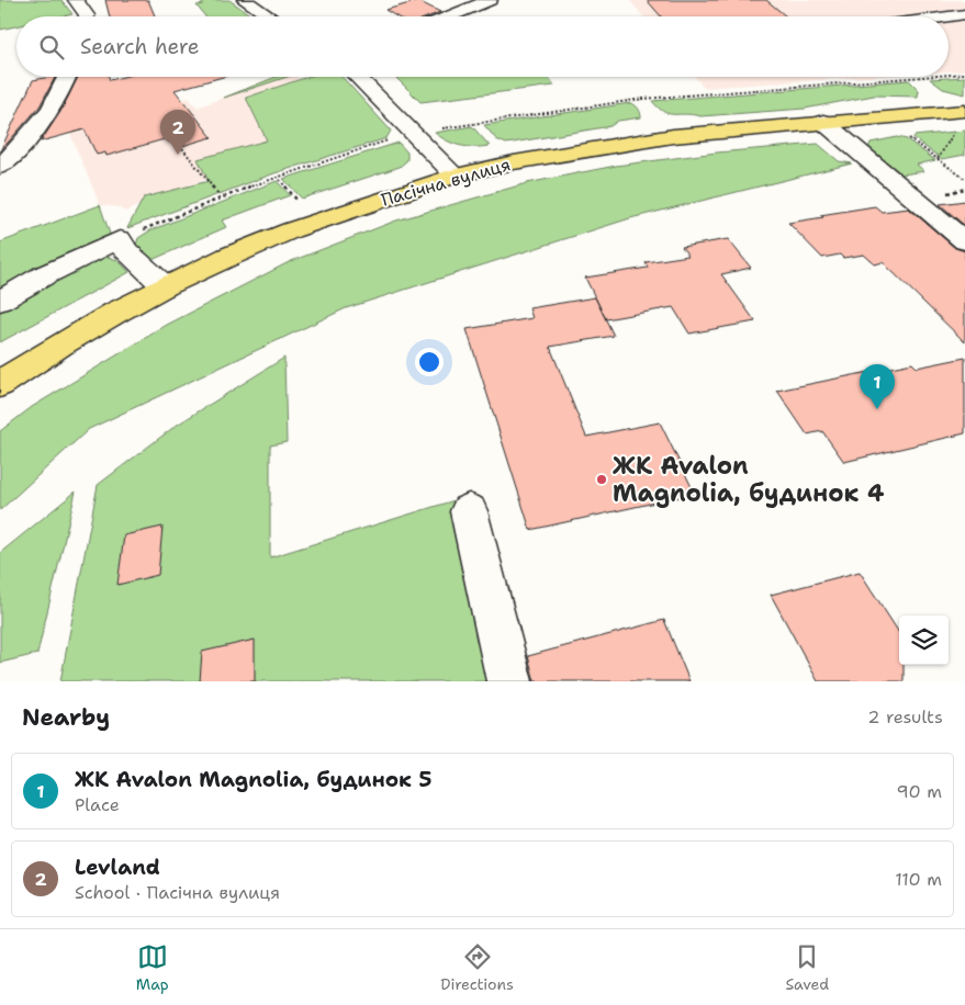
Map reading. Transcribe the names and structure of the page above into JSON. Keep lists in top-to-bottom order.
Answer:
{
  "streets": {
    "main road": ["Пасічна вулиця"]
  },
  "places": ["ЖК Avalon Magnolia, будинок 4"],
  "page": {
    "search": "Search here",
    "pins": ["2", "1"],
    "heading": ["Nearby", "2 results"],
    "list": [
      {
        "mark": "1",
        "name": "ЖК Avalon Magnolia, будинок 5",
        "note": "Place",
        "value": "90 m"
      },
      {
        "mark": "2",
        "name": "Levland",
        "note": "School · Пасічна вулиця",
        "value": "110 m"
      }
    ],
    "nav": ["Map", "Directions", "Saved"]
  }
}
